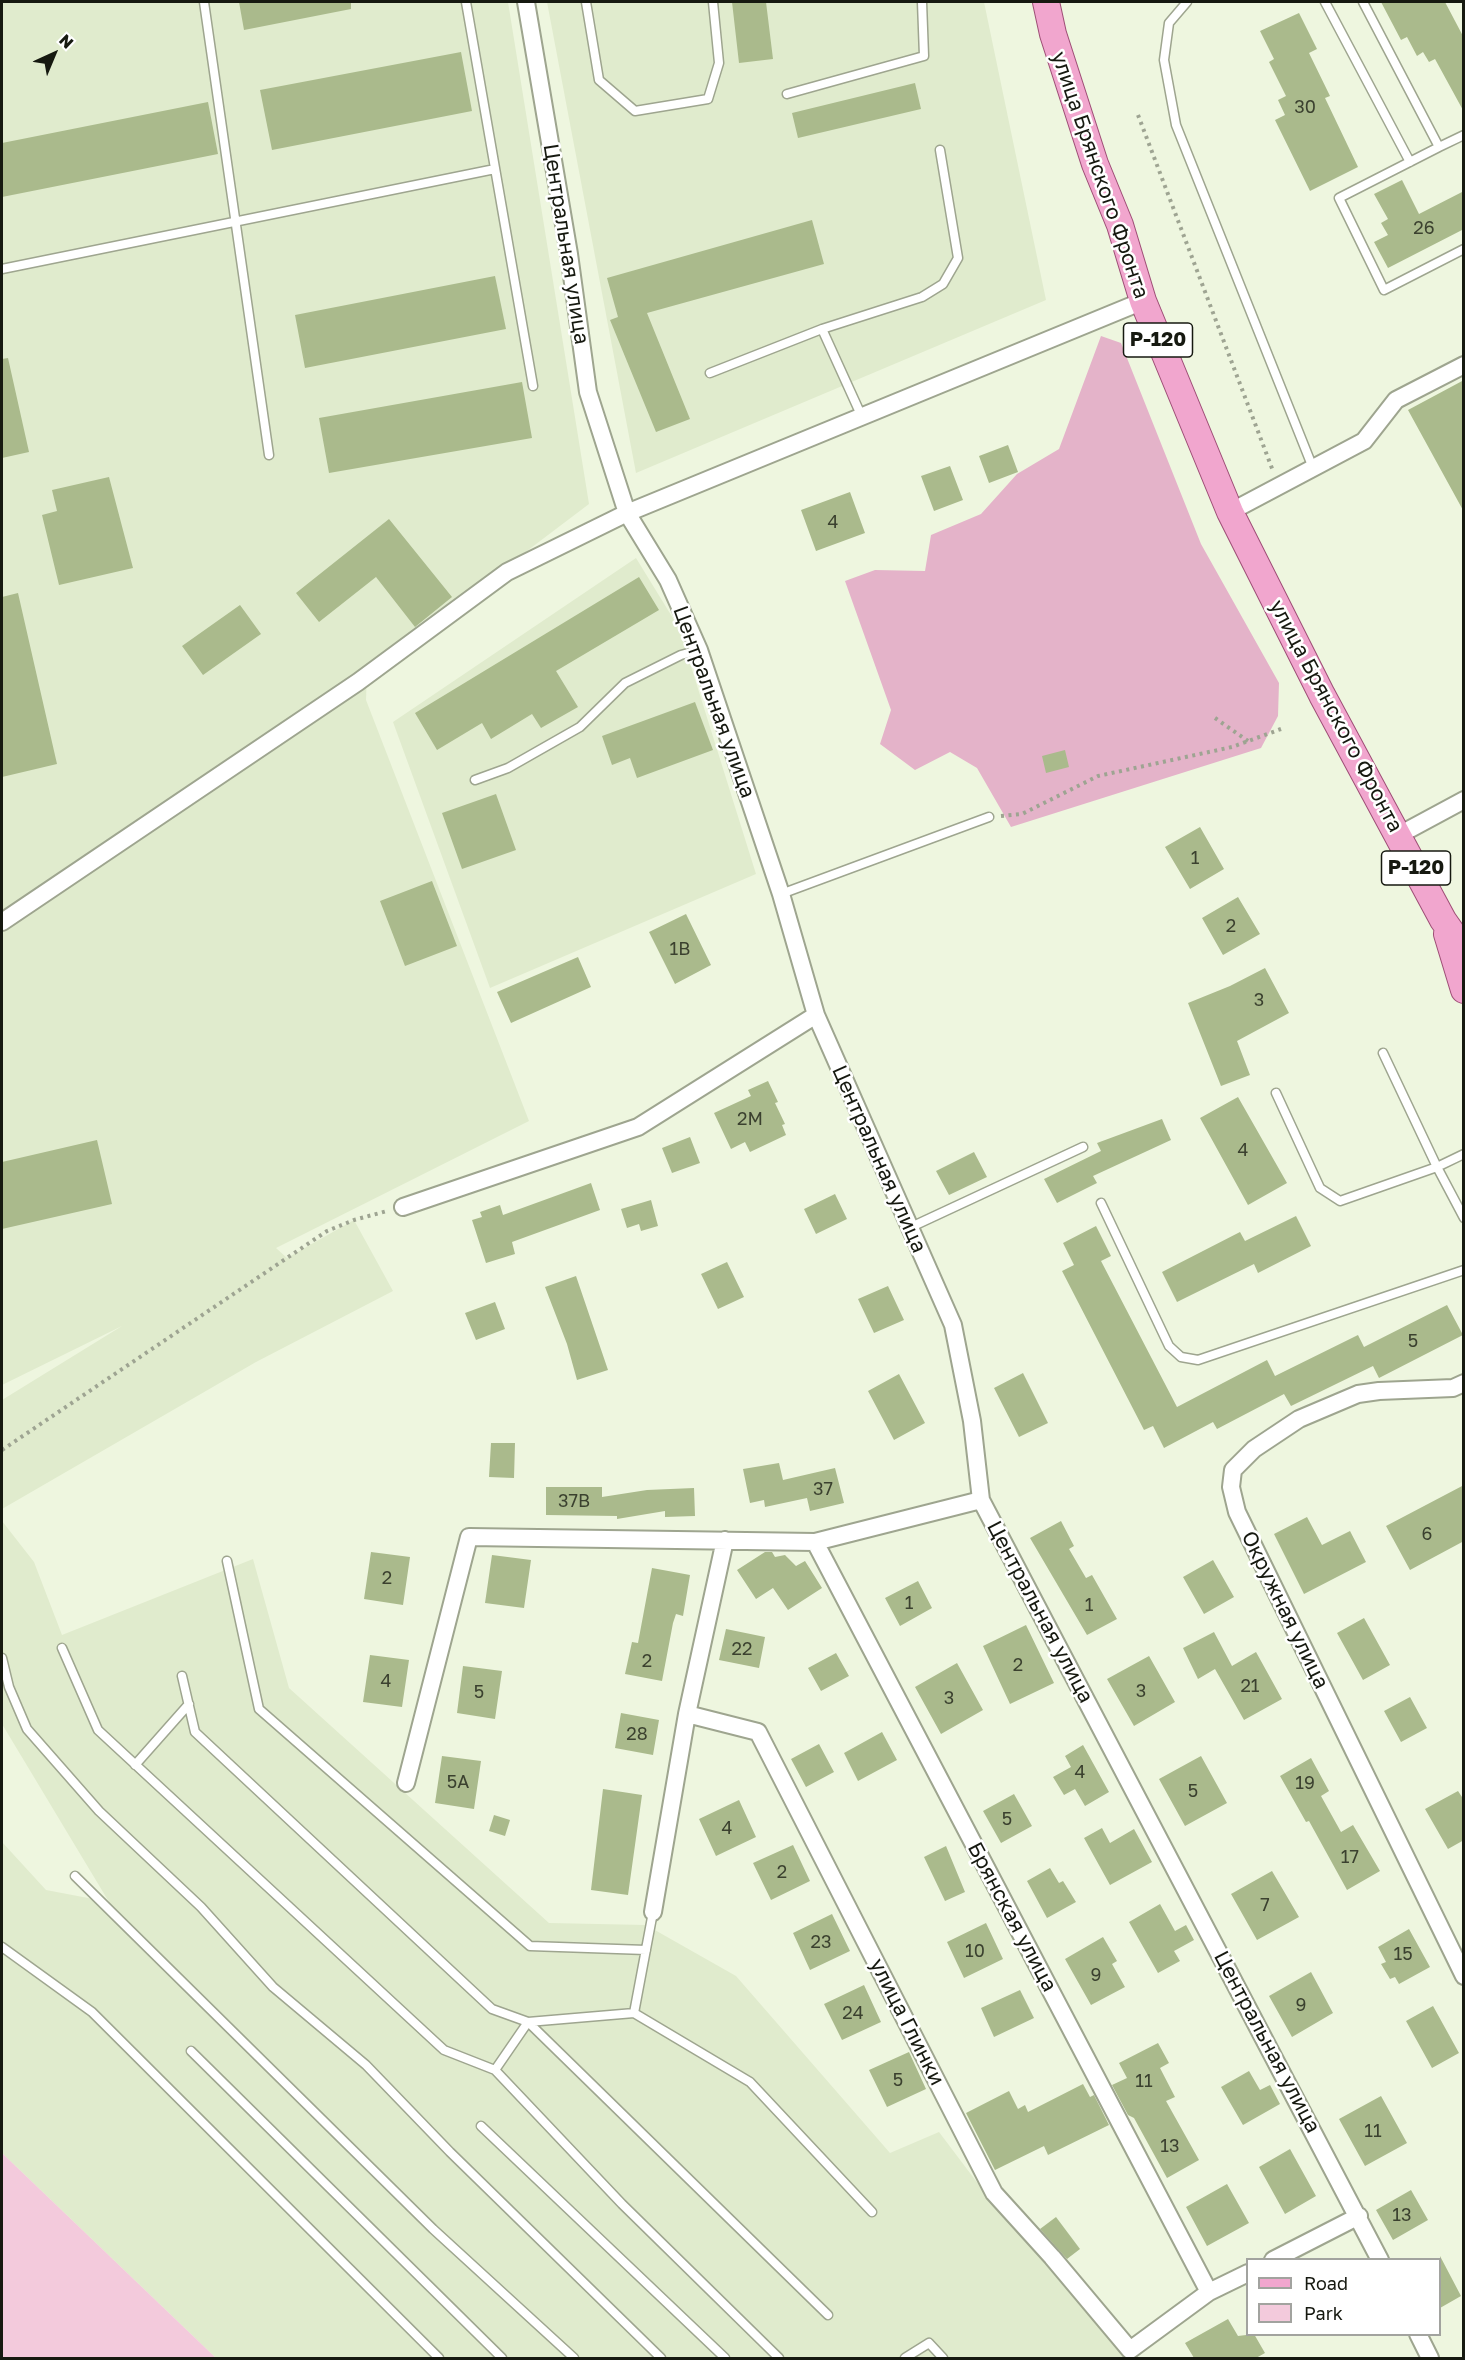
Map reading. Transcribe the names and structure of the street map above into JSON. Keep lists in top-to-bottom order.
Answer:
{
  "streets": {
    "main road": ["улица Брянского Фронта", "Р-120"],
    "street": [
      "Центральная улица",
      "Окружная улица",
      "Брянская улица",
      "улица Глинки"
    ]
  },
  "crossings": [
    ["Брянская улица", "улица Глинки"]
  ],
  "house_numbers": [
    "30",
    "26",
    "4",
    "1",
    "2",
    "1В",
    "3",
    "2М",
    "4",
    "5",
    "37",
    "37В",
    "6",
    "2",
    "1",
    "1",
    "22",
    "2",
    "2",
    "4",
    "21",
    "3",
    "5",
    "3",
    "28",
    "4",
    "5А",
    "19",
    "5",
    "5",
    "4",
    "17",
    "2",
    "7",
    "23",
    "10",
    "15",
    "9",
    "9",
    "24",
    "5",
    "11",
    "11",
    "13",
    "13"
  ],
  "legend": ["Road", "Park"],
  "north": "top right"
}
